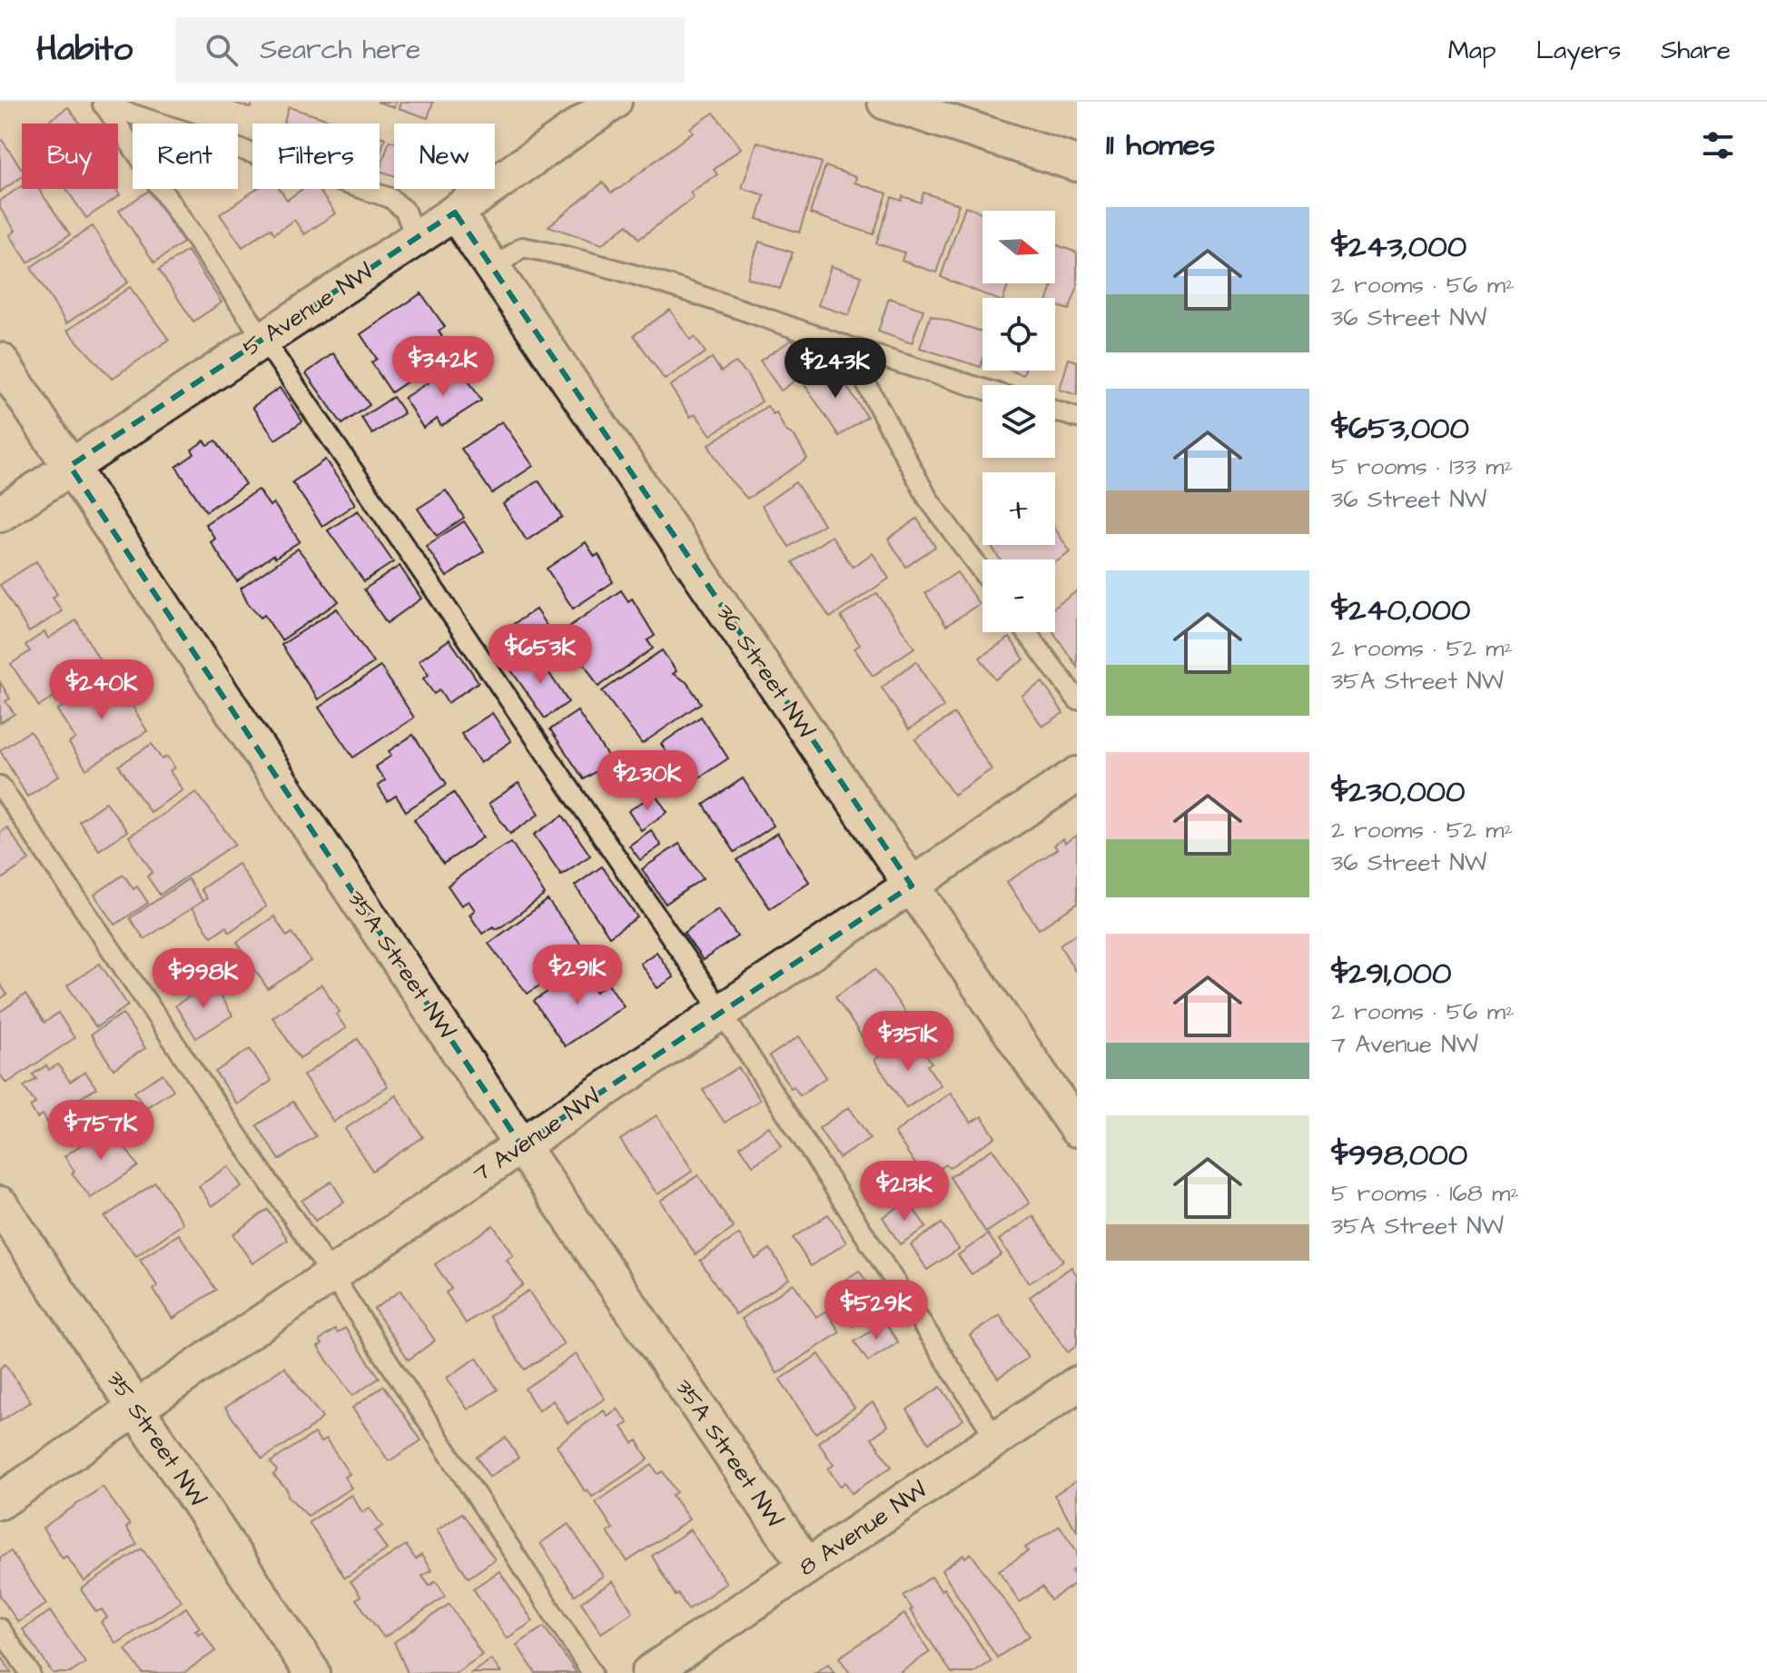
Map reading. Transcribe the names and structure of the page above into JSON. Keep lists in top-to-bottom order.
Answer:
{
  "streets": {
    "street": [
      "5 Avenue NW",
      "36 Street NW",
      "35A Street NW",
      "7 Avenue NW",
      "35 Street NW",
      "8 Avenue NW"
    ]
  },
  "crossings": [
    ["5 Avenue NW", "36 Street NW"],
    ["5 Avenue NW", "35A Street NW"],
    ["36 Street NW", "7 Avenue NW"],
    ["35A Street NW", "7 Avenue NW"],
    ["35A Street NW", "8 Avenue NW"],
    ["7 Avenue NW", "35 Street NW"]
  ],
  "north": "right",
  "page": {
    "header": "Habito",
    "search": "Search here",
    "nav": ["Map", "Layers", "Share"],
    "heading": "11 homes",
    "chip": [
      "Buy",
      "Rent",
      "Filters",
      "New"
    ],
    "list": [
      {
        "name": "$243,000",
        "note": "2 rooms · 56 m² · 36 Street NW"
      },
      {
        "name": "$653,000",
        "note": "5 rooms · 133 m² · 36 Street NW"
      },
      {
        "name": "$240,000",
        "note": "2 rooms · 52 m² · 35A Street NW"
      },
      {
        "name": "$230,000",
        "note": "2 rooms · 52 m² · 36 Street NW"
      },
      {
        "name": "$291,000",
        "note": "2 rooms · 56 m² · 7 Avenue NW"
      },
      {
        "name": "$998,000",
        "note": "5 rooms · 168 m² · 35A Street NW"
      }
    ],
    "map_buttons": ["+", "−"],
    "price": [
      "$342K",
      "$243K",
      "$653K",
      "$240K",
      "$230K",
      "$291K",
      "$998K",
      "$351K",
      "$757K",
      "$213K",
      "$529K"
    ]
  }
}
